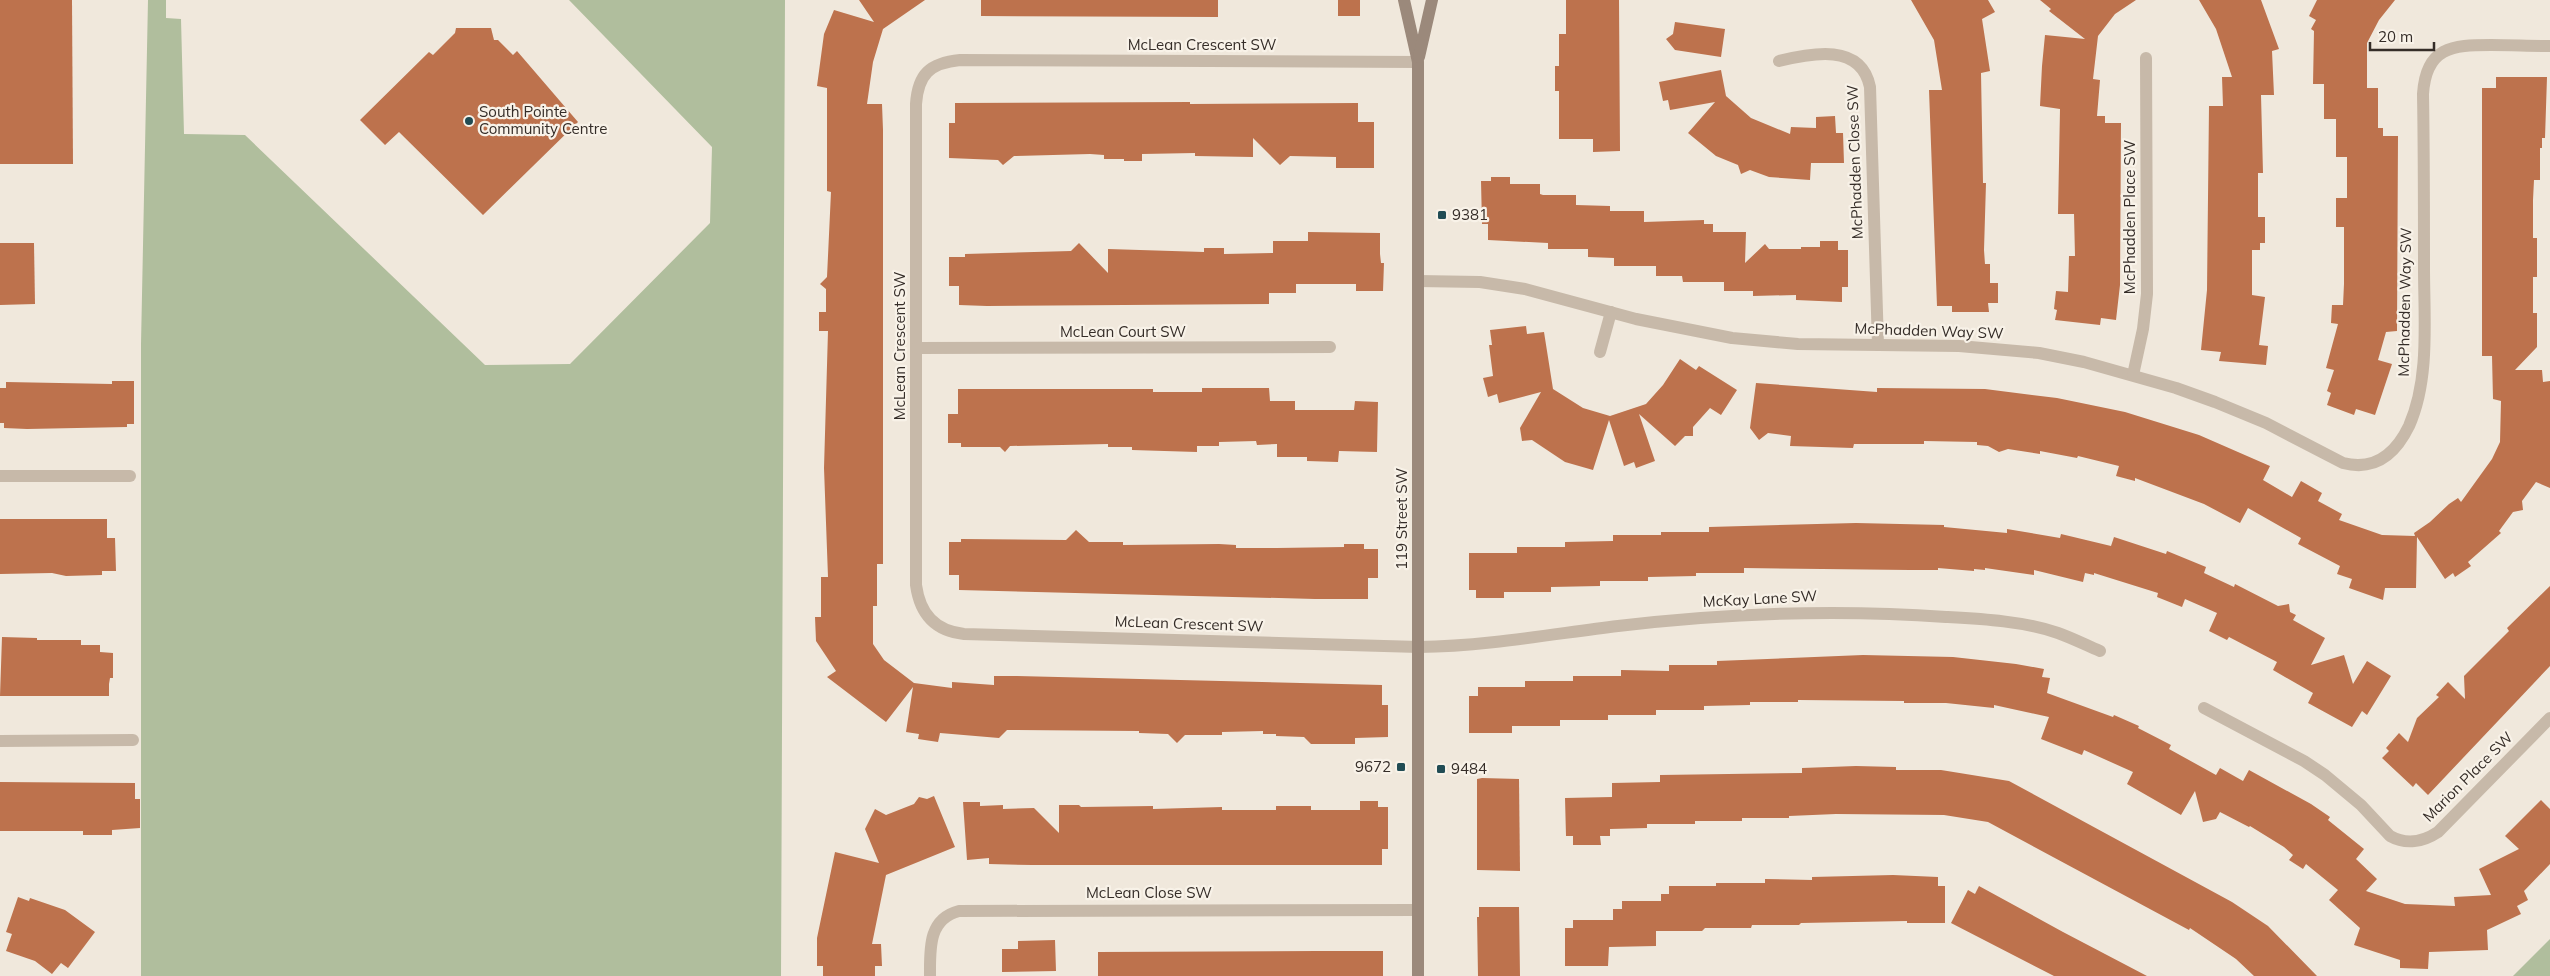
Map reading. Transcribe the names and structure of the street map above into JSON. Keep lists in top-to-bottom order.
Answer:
{
  "streets": {
    "street": [
      "McLean Crescent SW",
      "McPhadden Close SW",
      "McPhadden Place SW",
      "McPhadden Way SW",
      "McLean Court SW",
      "119 Street SW",
      "McKay Lane SW",
      "Marion Place SW",
      "McLean Close SW"
    ]
  },
  "crossings": [
    ["McLean Crescent SW", "McLean Court SW"],
    ["McLean Crescent SW", "119 Street SW"],
    ["McLean Crescent SW", "McKay Lane SW"],
    ["McPhadden Close SW", "McPhadden Way SW"],
    ["McPhadden Place SW", "McPhadden Way SW"],
    ["McPhadden Way SW", "119 Street SW"],
    ["119 Street SW", "McKay Lane SW"],
    ["119 Street SW", "McLean Close SW"]
  ],
  "places": {
    "other": ["South Pointe Community Centre"],
    "transit": ["9381", "9672", "9484"]
  },
  "scale_bar": "20 m"
}
